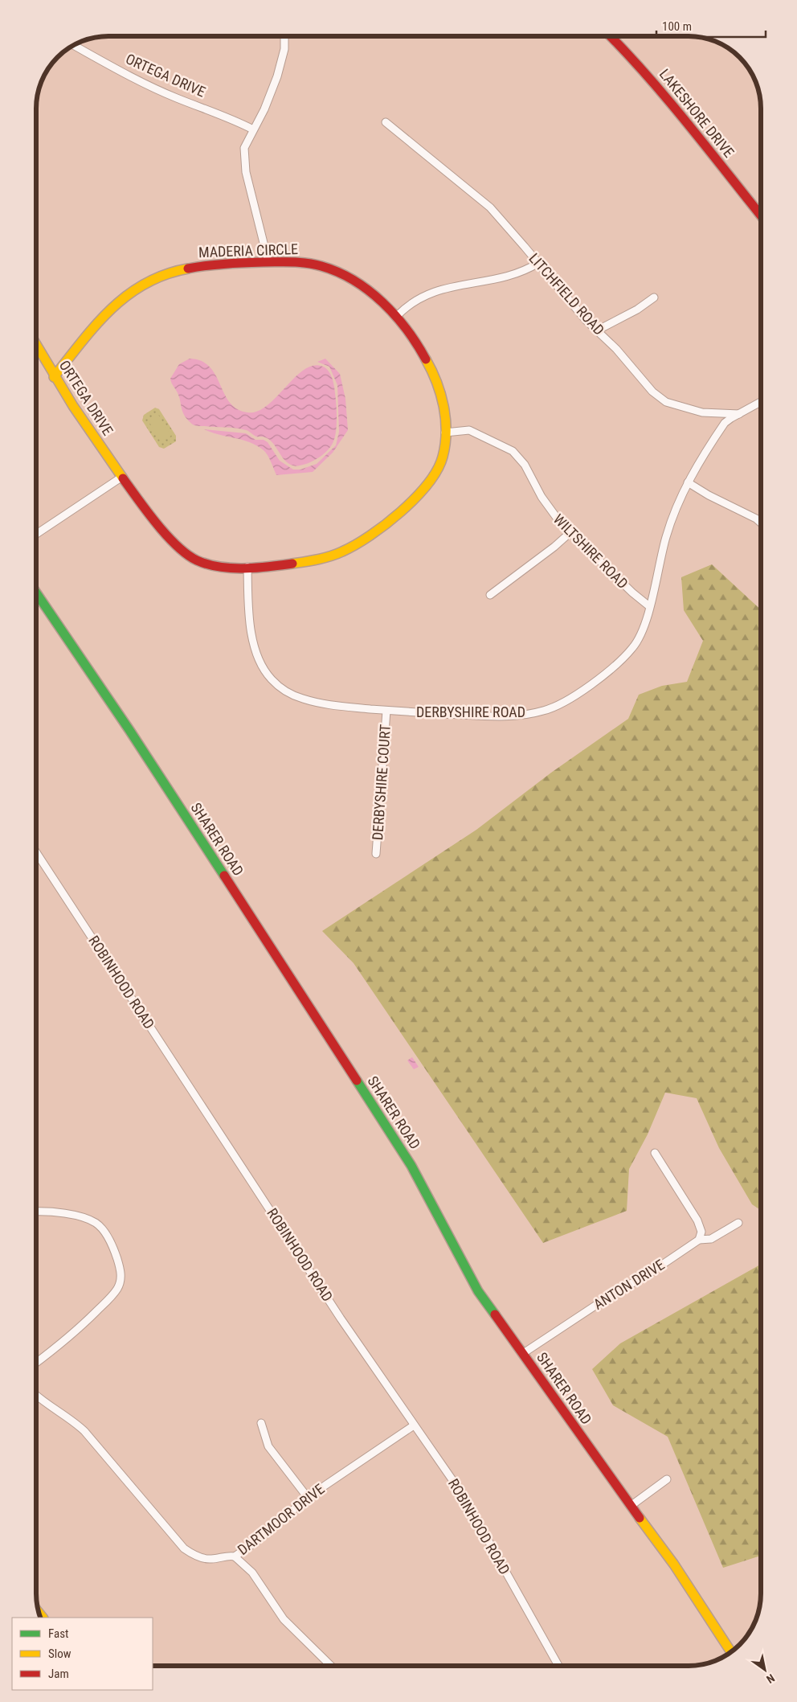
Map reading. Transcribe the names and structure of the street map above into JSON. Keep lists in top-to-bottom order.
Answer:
{
  "streets": {
    "street": [
      "ORTEGA DRIVE",
      "LAKESHORE DRIVE",
      "MADERIA CIRCLE",
      "LITCHFIELD ROAD",
      "WILTSHIRE ROAD",
      "DERBYSHIRE ROAD",
      "DERBYSHIRE COURT",
      "SHARER ROAD",
      "ROBINHOOD ROAD",
      "ANTON DRIVE",
      "DARTMOOR DRIVE"
    ]
  },
  "crossings": [
    ["ORTEGA DRIVE", "MADERIA CIRCLE"],
    ["MADERIA CIRCLE", "WILTSHIRE ROAD"],
    ["MADERIA CIRCLE", "DERBYSHIRE ROAD"],
    ["LITCHFIELD ROAD", "DERBYSHIRE ROAD"],
    ["WILTSHIRE ROAD", "DERBYSHIRE ROAD"],
    ["DERBYSHIRE ROAD", "DERBYSHIRE COURT"],
    ["SHARER ROAD", "ANTON DRIVE"],
    ["ROBINHOOD ROAD", "DARTMOOR DRIVE"]
  ],
  "legend": ["Fast", "Slow", "Jam"],
  "scale_bar": "100 m",
  "north": "bottom right"
}
